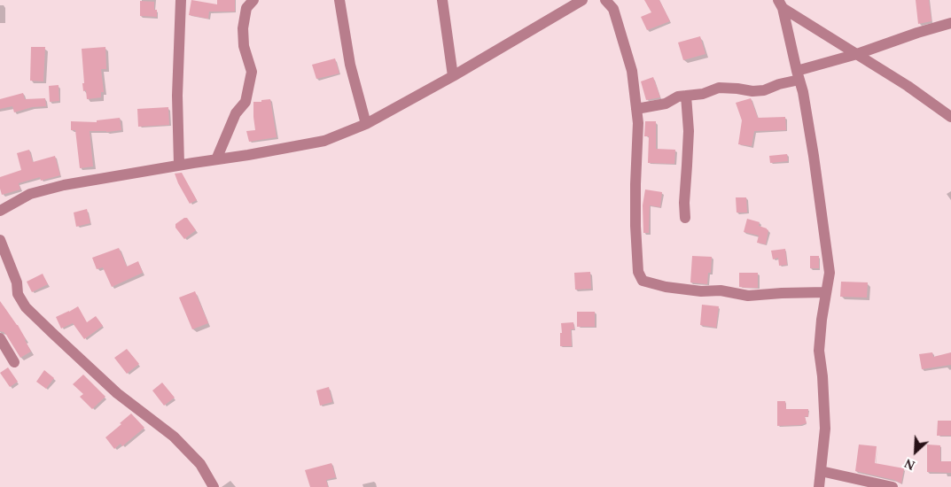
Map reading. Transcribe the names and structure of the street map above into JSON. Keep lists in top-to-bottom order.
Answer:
{
  "north": "bottom left"
}
